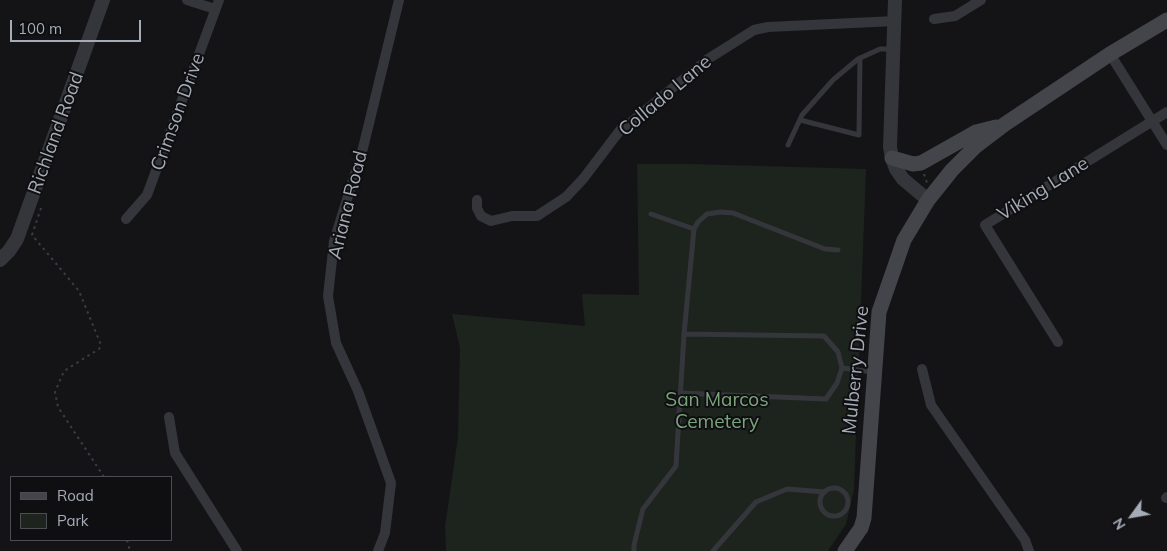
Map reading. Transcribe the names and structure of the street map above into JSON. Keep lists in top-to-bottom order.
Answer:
{
  "streets": {
    "main road": ["Mulberry Drive"],
    "street": [
      "Collado Lane",
      "Crimson Drive",
      "Richland Road",
      "Viking Lane",
      "Ariana Road"
    ]
  },
  "parks": ["San Marcos Cemetery"],
  "legend": ["Road", "Park"],
  "scale_bar": "100 m",
  "north": "bottom left"
}
